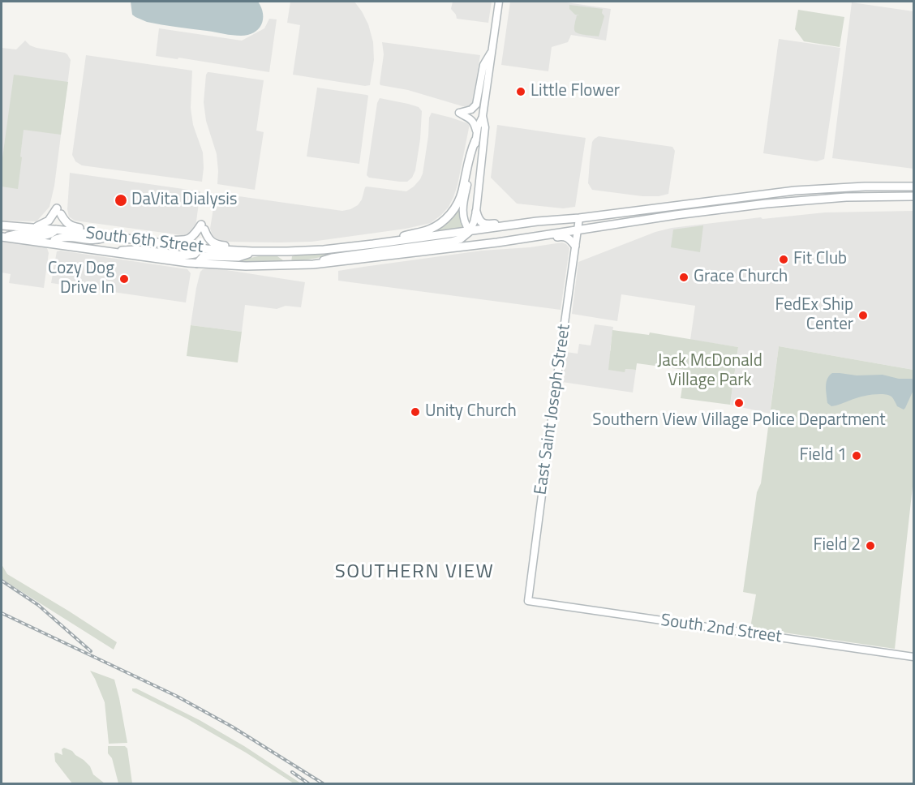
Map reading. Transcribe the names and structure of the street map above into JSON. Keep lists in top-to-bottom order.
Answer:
{
  "streets": {
    "main road": ["South 6th Street"],
    "street": ["East Saint Joseph Street", "South 2nd Street"]
  },
  "crossings": [
    ["East Saint Joseph Street", "South 2nd Street"]
  ],
  "districts": ["SOUTHERN VIEW"],
  "parks": ["Jack McDonald Village Park"],
  "places": [
    "Little Flower",
    "DaVita Dialysis",
    "Fit Club",
    "Grace Church",
    "Cozy Dog Drive In",
    "FedEx Ship Center",
    "Southern View Village Police Department",
    "Unity Church",
    "Field 1",
    "Field 2"
  ]
}
